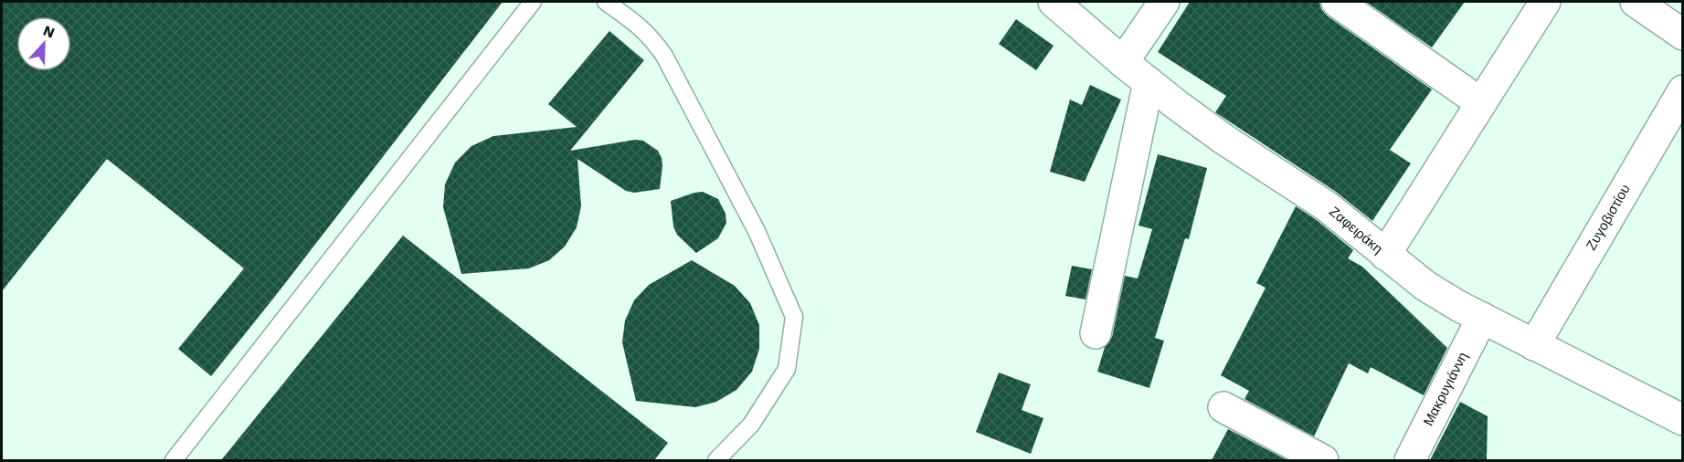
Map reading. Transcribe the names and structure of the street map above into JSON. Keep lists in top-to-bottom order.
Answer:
{
  "streets": {
    "street": ["Ζυγοβιστίου", "Ζαφειράκη", "Μακρυγιάννη"]
  },
  "crossings": [
    ["Ζυγοβιστίου", "Ζαφειράκη"],
    ["Ζαφειράκη", "Μακρυγιάννη"]
  ],
  "north": "top"
}
